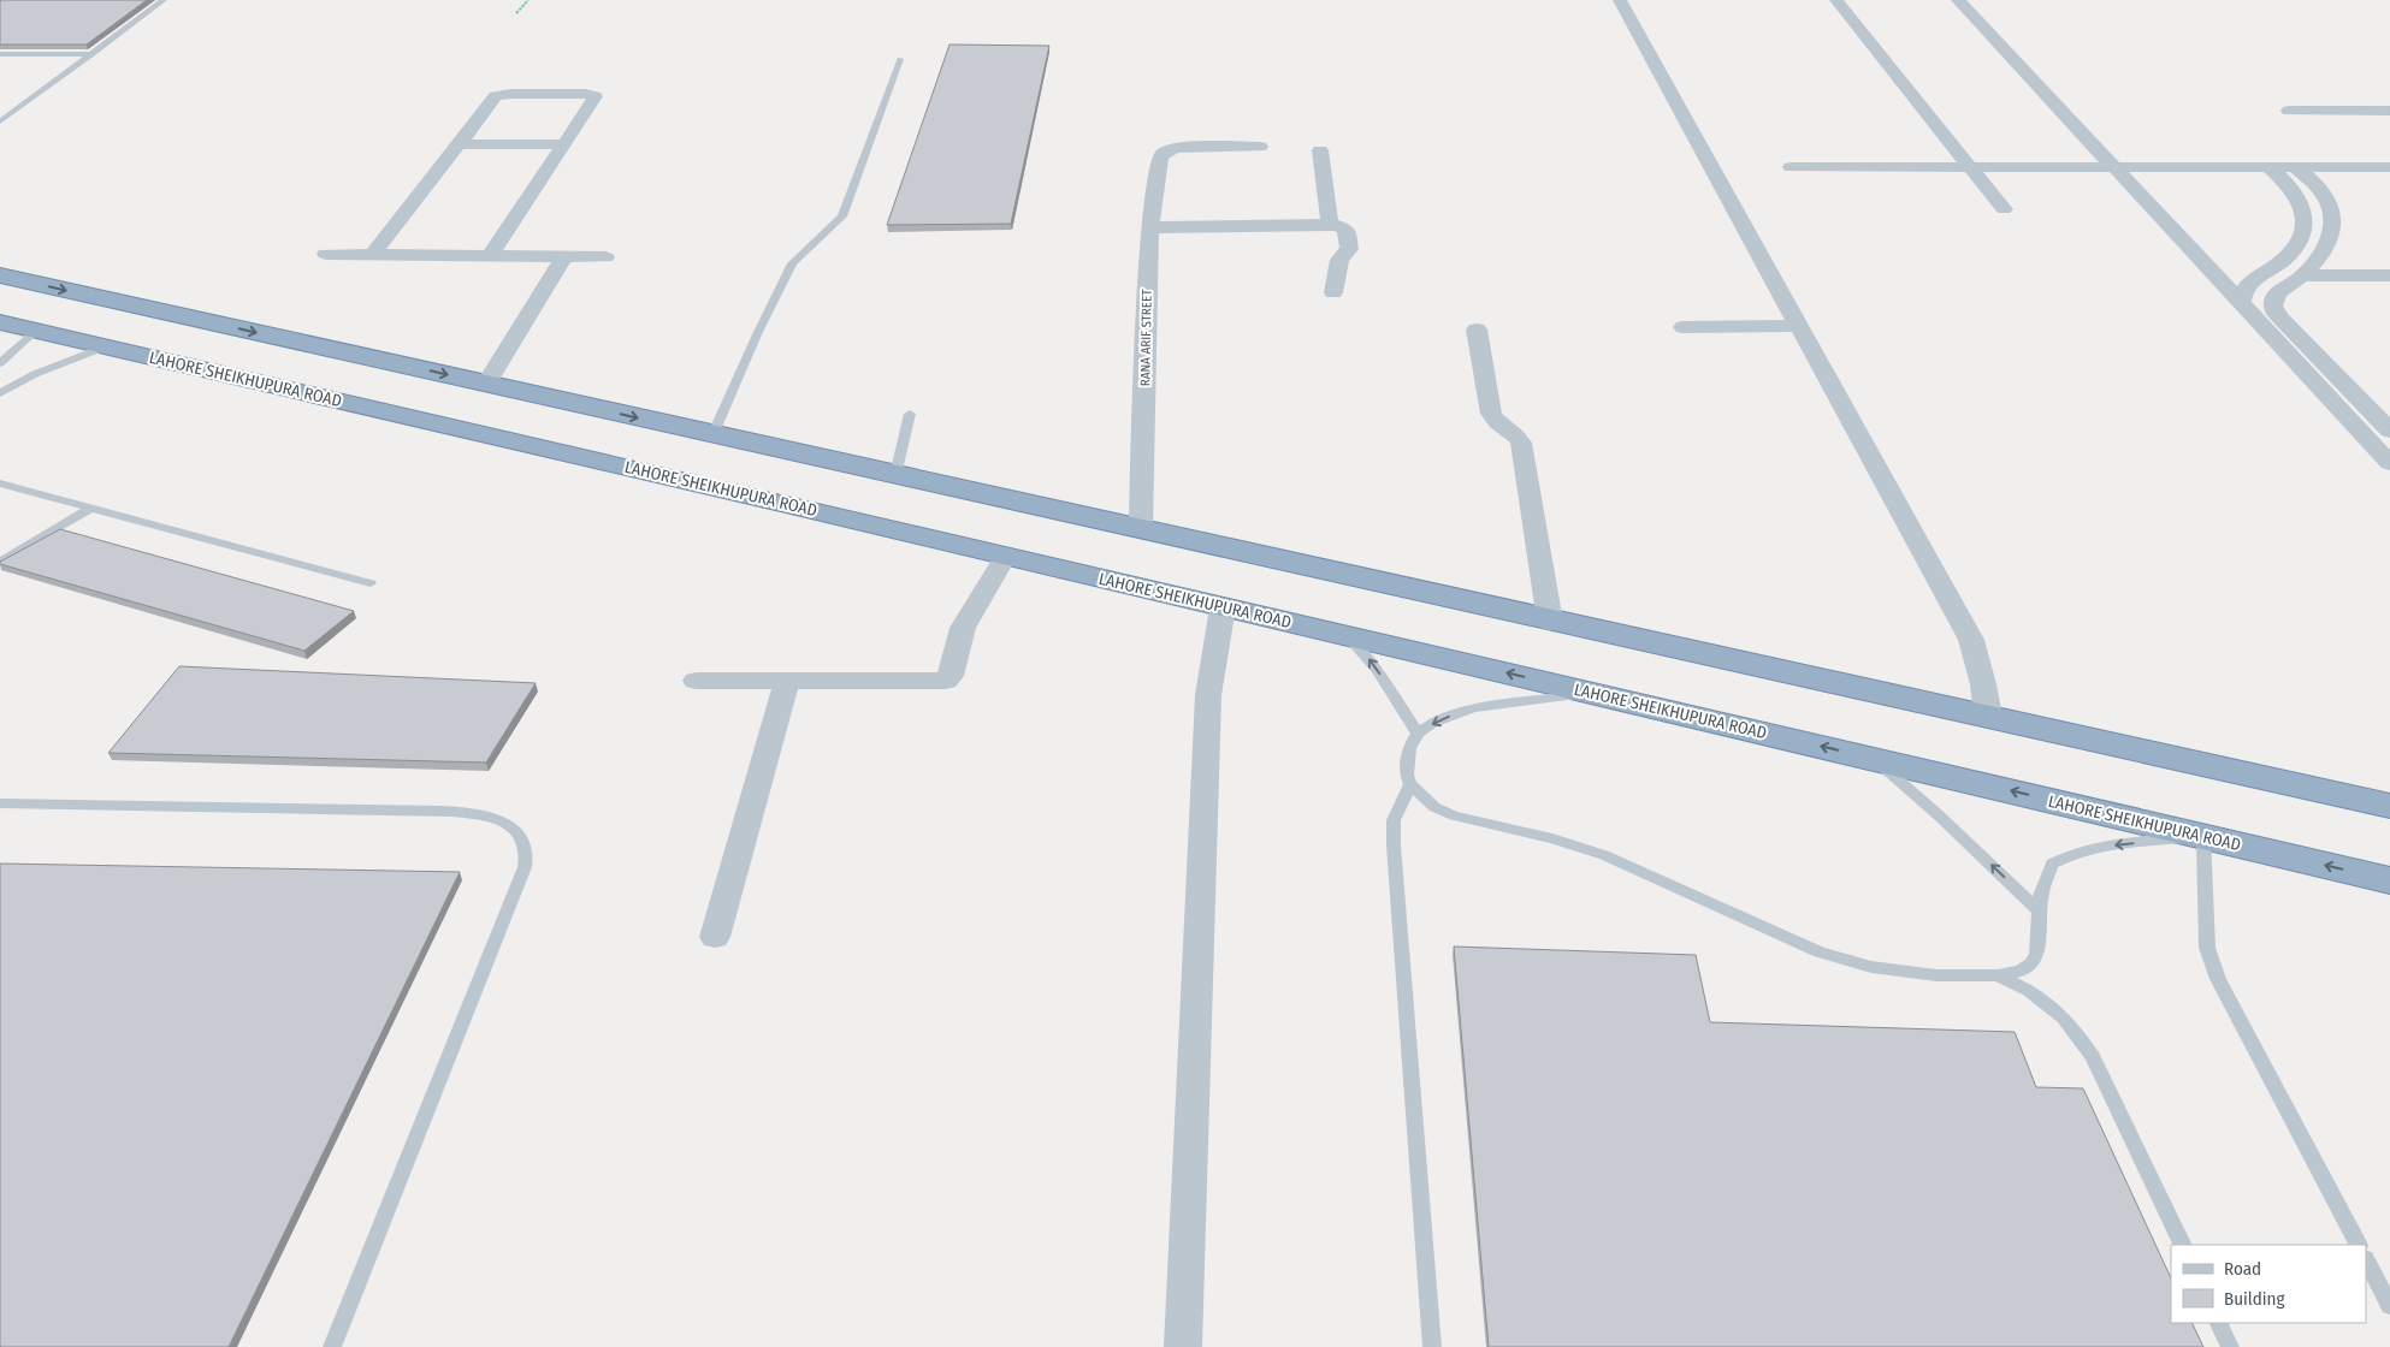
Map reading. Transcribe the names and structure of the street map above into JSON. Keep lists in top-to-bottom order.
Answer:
{
  "streets": {
    "highway": ["LAHORE SHEIKHUPURA ROAD"],
    "street": ["RANA ARIF STREET"]
  },
  "legend": ["Road", "Building"]
}
